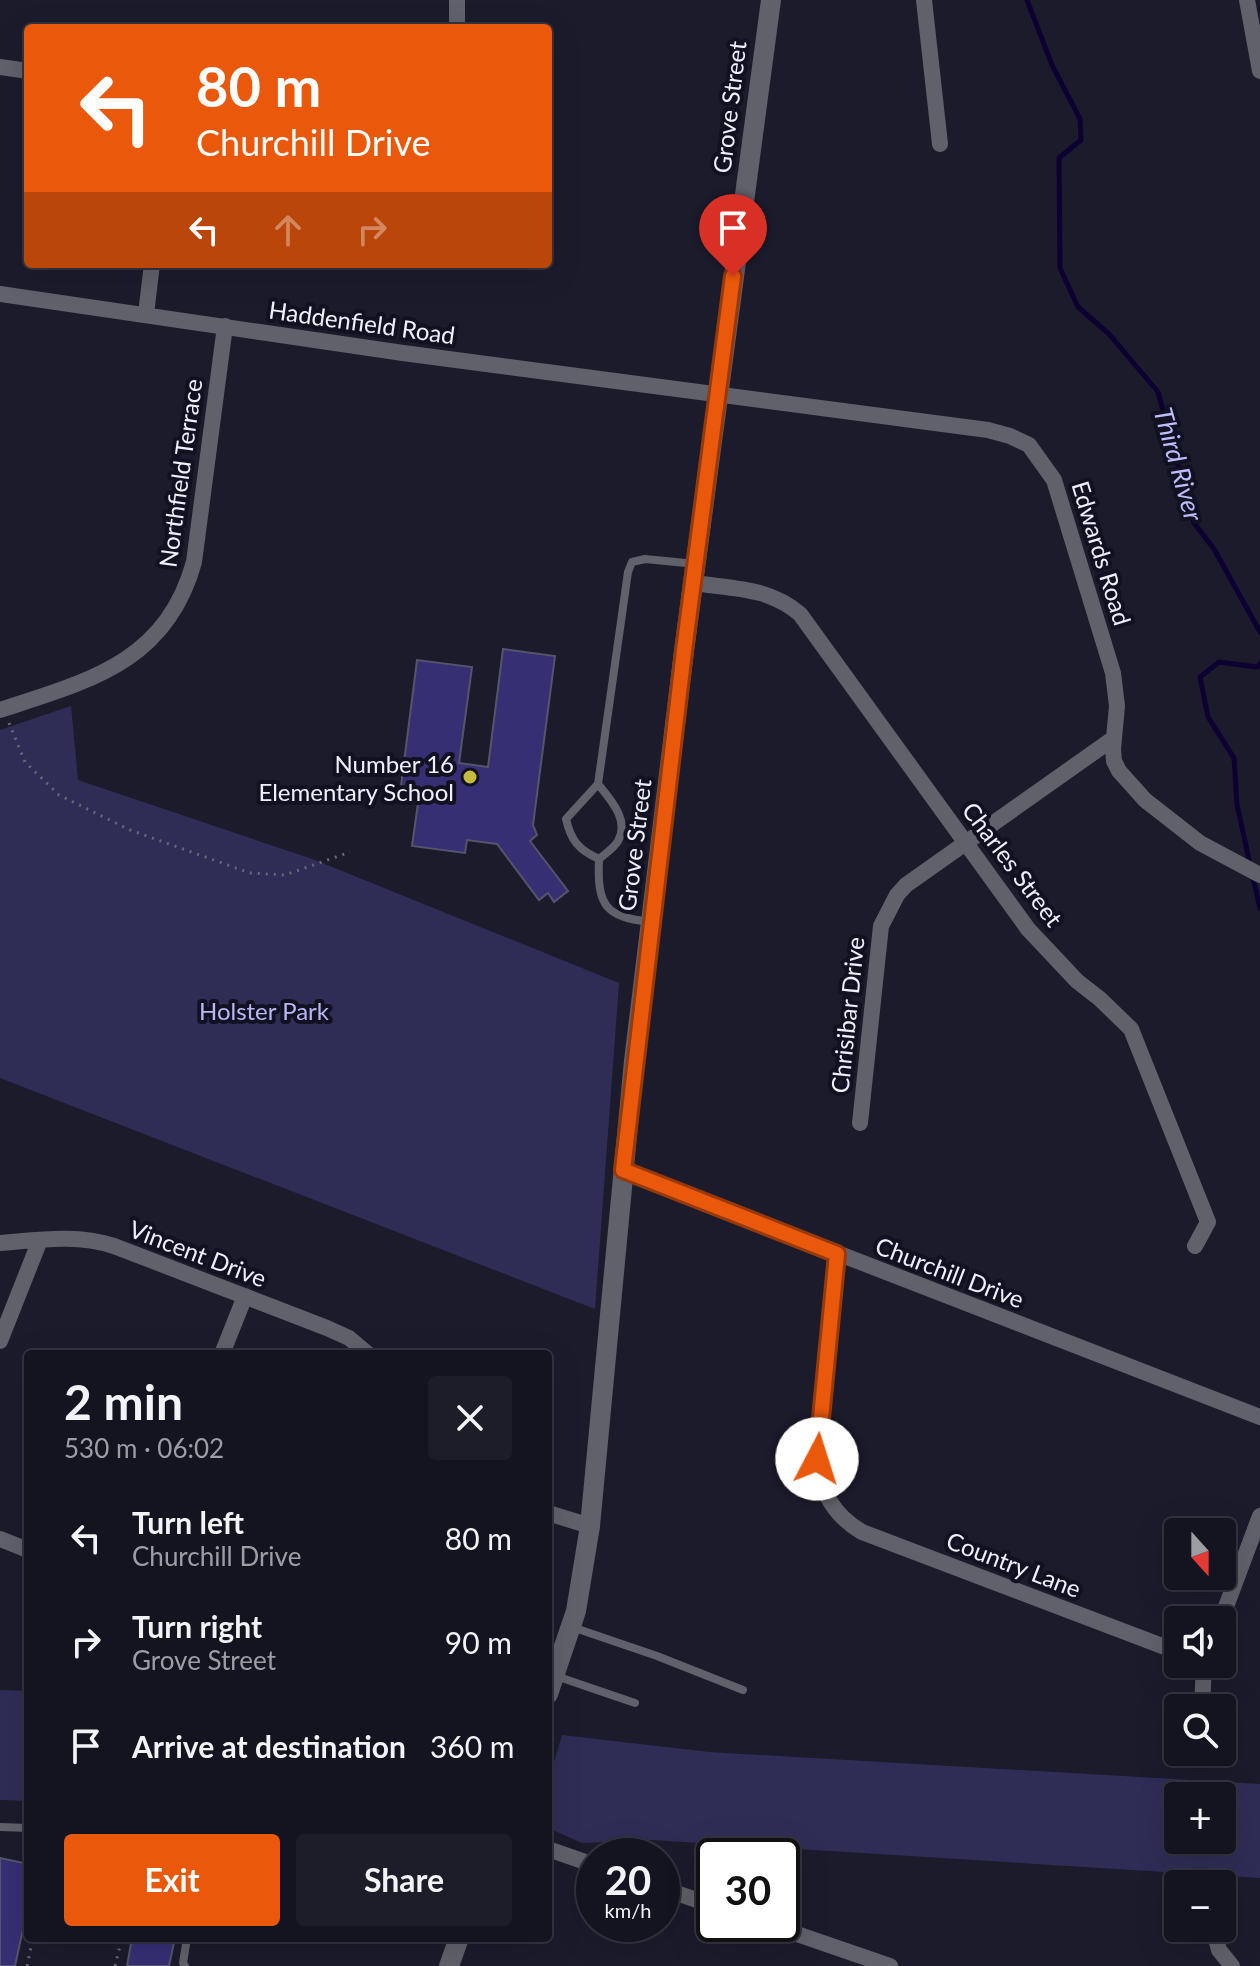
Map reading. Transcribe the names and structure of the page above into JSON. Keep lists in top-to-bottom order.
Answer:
{
  "streets": {
    "street": [
      "Grove Street",
      "Haddenfield Road",
      "Northfield Terrace",
      "Edwards Road",
      "Charles Street",
      "Chrisibar Drive",
      "Vincent Drive",
      "Churchill Drive",
      "Country Lane"
    ]
  },
  "crossings": [
    ["Grove Street", "Haddenfield Road"],
    ["Grove Street", "Edwards Road"],
    ["Grove Street", "Charles Street"],
    ["Grove Street", "Churchill Drive"],
    ["Haddenfield Road", "Northfield Terrace"],
    ["Haddenfield Road", "Edwards Road"],
    ["Edwards Road", "Chrisibar Drive"],
    ["Charles Street", "Chrisibar Drive"],
    ["Churchill Drive", "Country Lane"]
  ],
  "water": ["Third River"],
  "parks": ["Holster Park"],
  "places": ["Number 16 Elementary School"],
  "north": "bottom",
  "page": {
    "turn": ["80 m", "Churchill Drive"],
    "heading": ["2 min", "530 m · 06:02"],
    "list": [
      {
        "name": "Turn left",
        "note": "Churchill Drive",
        "value": "80 m"
      },
      {
        "name": "Turn right",
        "note": "Grove Street",
        "value": "90 m"
      },
      {
        "name": "Arrive at destination",
        "value": "360 m"
      }
    ],
    "map_buttons": ["+", "−"],
    "buttons": ["Exit", "Share"],
    "speed": "20 km/h",
    "limit": "30"
  }
}
